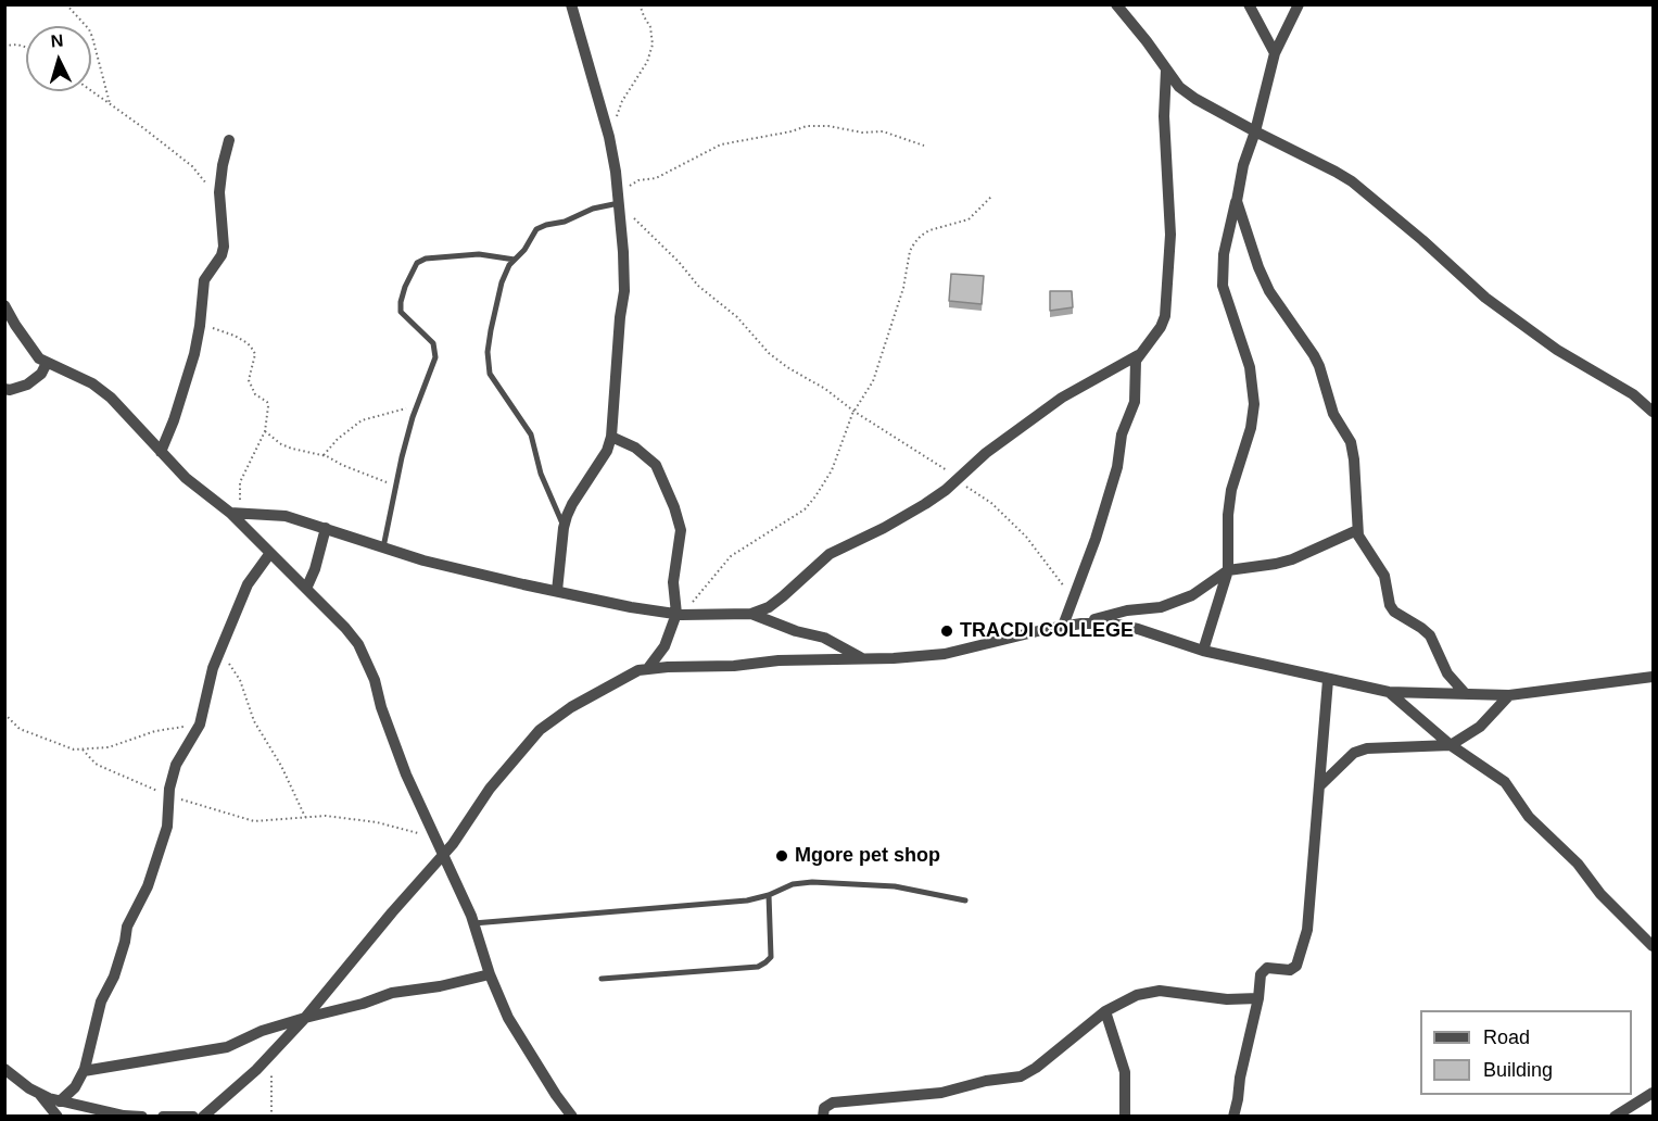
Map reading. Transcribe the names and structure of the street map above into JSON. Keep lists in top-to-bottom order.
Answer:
{
  "places": ["TRACDI COLLEGE", "Mgore pet shop"],
  "legend": ["Road", "Building"],
  "north": "top"
}
